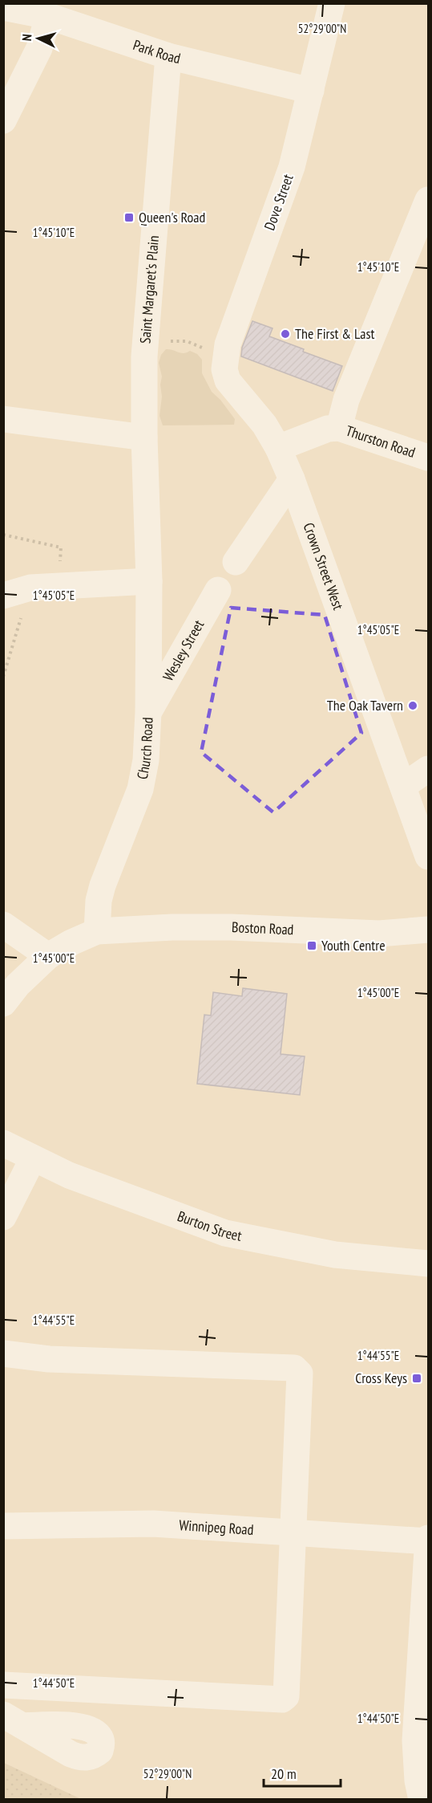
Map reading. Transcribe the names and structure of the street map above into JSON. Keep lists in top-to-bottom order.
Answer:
{
  "streets": {
    "street": [
      "Park Road",
      "Dove Street",
      "Saint Margaret's Plain",
      "Thurston Road",
      "Crown Street West",
      "Wesley Street",
      "Church Road",
      "Boston Road",
      "Burton Street",
      "Winnipeg Road"
    ]
  },
  "crossings": [
    ["Park Road", "Dove Street"],
    ["Park Road", "Saint Margaret's Plain"],
    ["Dove Street", "Crown Street West"],
    ["Saint Margaret's Plain", "Church Road"],
    ["Thurston Road", "Crown Street West"],
    ["Wesley Street", "Church Road"],
    ["Church Road", "Boston Road"]
  ],
  "places": {
    "transit": ["Queen's Road", "Youth Centre", "Cross Keys"],
    "other": ["The First & Last", "The Oak Tavern"]
  },
  "scale_bar": "20 m",
  "north": "left",
  "coordinates": [
    "52°29'00\"N",
    "1°45'10\"E",
    "1°45'05\"E",
    "1°45'00\"E",
    "1°44'55\"E",
    "1°44'50\"E"
  ]
}
